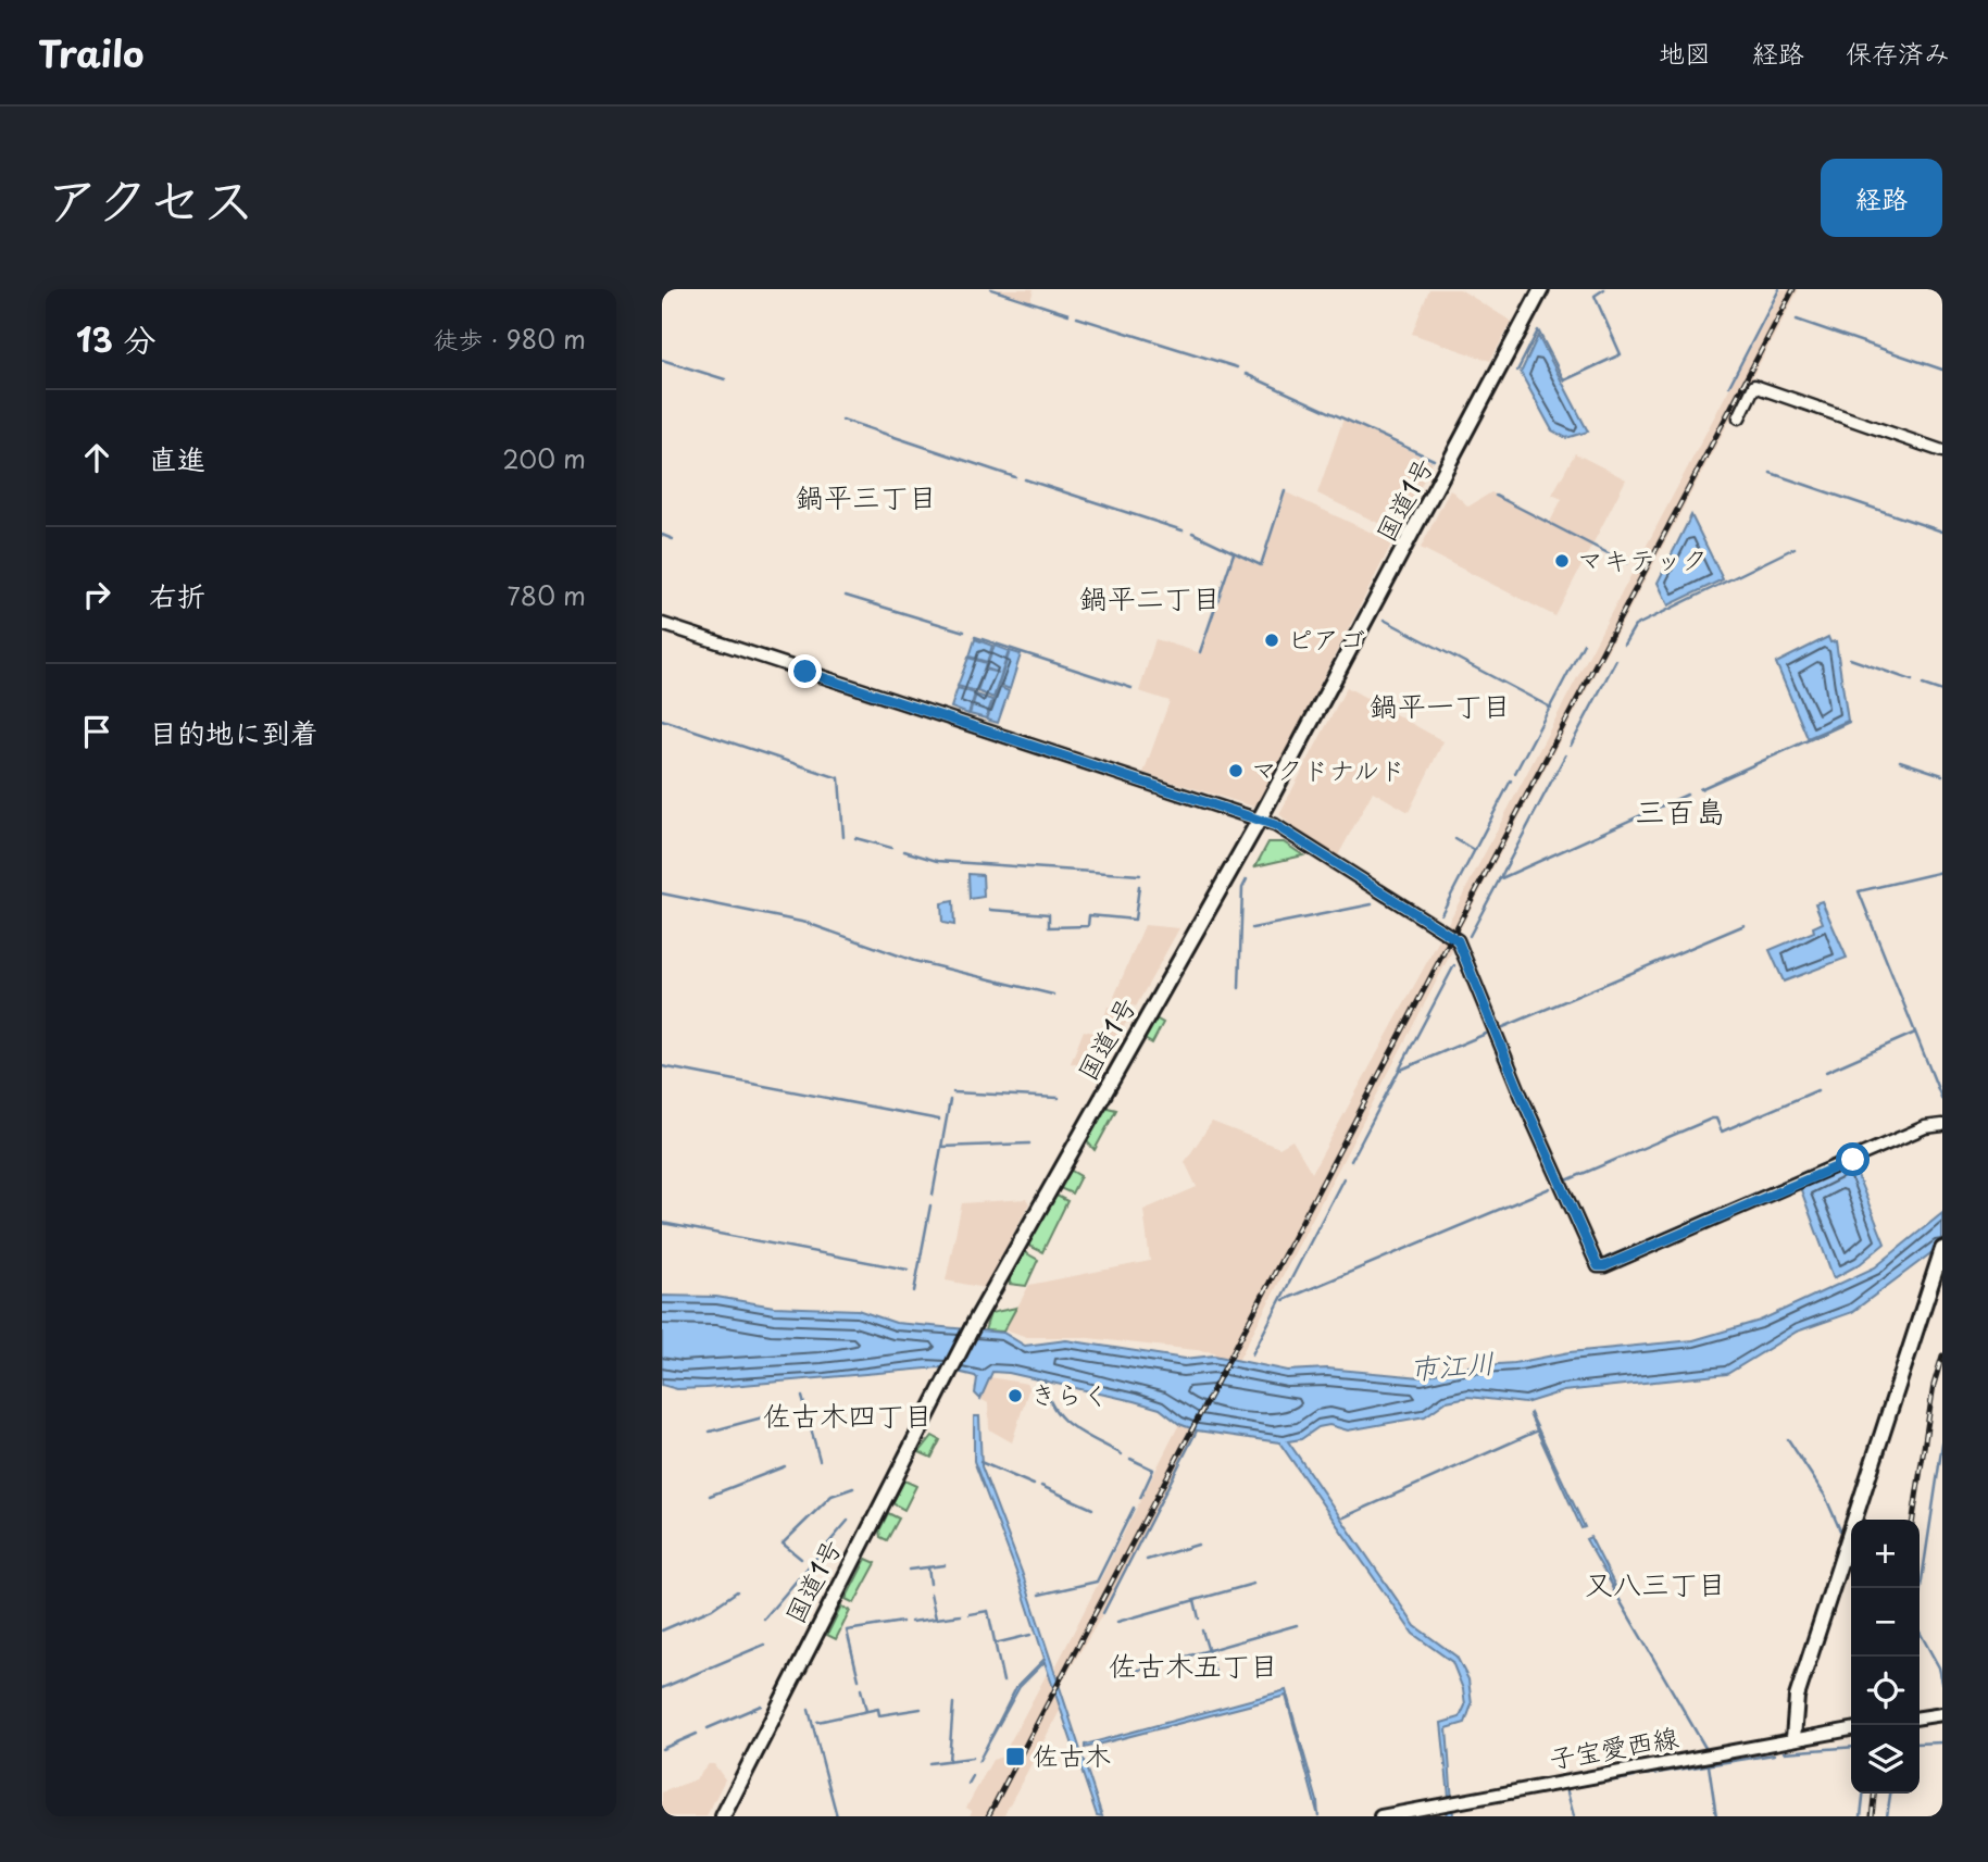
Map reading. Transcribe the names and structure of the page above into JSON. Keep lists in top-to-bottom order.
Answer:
{
  "streets": {
    "main road": ["国道1号", "子宝愛西線"]
  },
  "districts": [
    "鍋平三丁目",
    "鍋平二丁目",
    "鍋平一丁目",
    "三百島",
    "佐古木四丁目",
    "又八三丁目",
    "佐古木五丁目"
  ],
  "water": ["市江川"],
  "places": {
    "other": [
      "マキテック",
      "ピアゴ",
      "マクドナルド",
      "きらく"
    ],
    "transit": ["佐古木"]
  },
  "page": {
    "header": "Trailo",
    "nav": ["地図", "経路", "保存済み"],
    "title": "アクセス",
    "buttons": "経路",
    "heading": ["13 分", "徒歩 · 980 m"],
    "list": [
      ["直進", "200 m"],
      ["右折", "780 m"],
      "目的地に到着"
    ],
    "map_buttons": ["+", "−"]
  }
}
